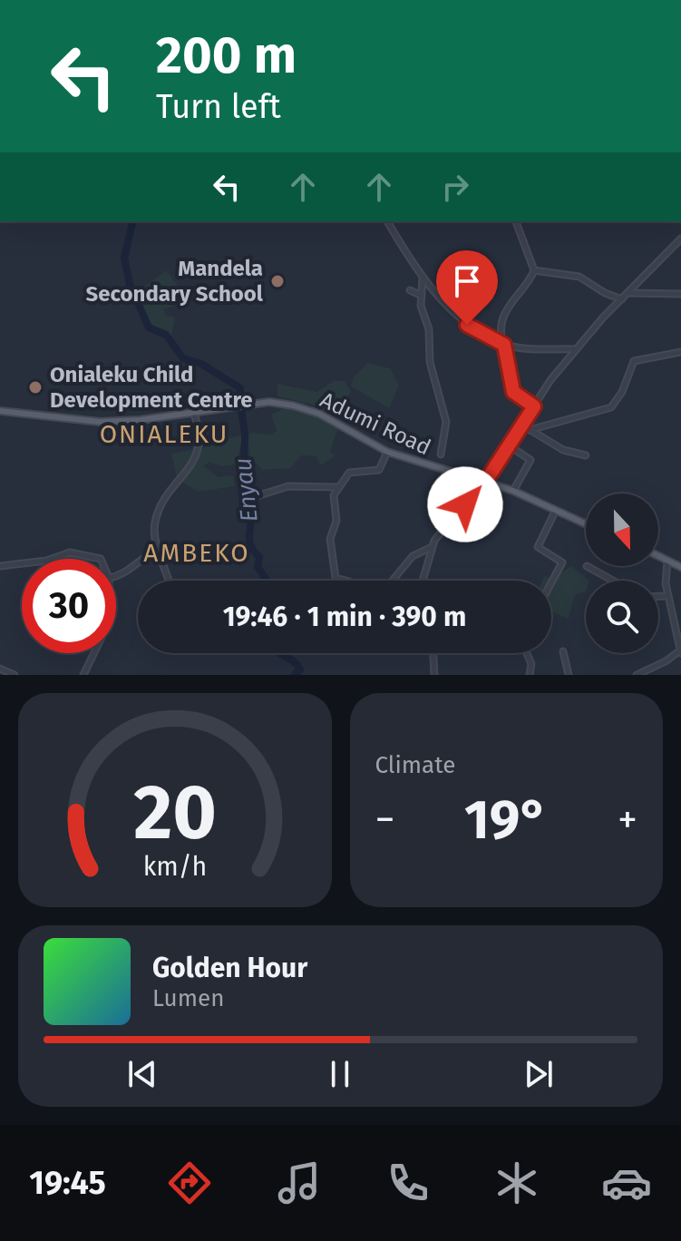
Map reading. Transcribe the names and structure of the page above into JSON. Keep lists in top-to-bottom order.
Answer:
{
  "streets": {
    "main road": ["Adumi Road"]
  },
  "districts": ["ONIALEKU", "AMBEKO"],
  "water": ["Enyau"],
  "places": ["Mandela Secondary School", "Onialeku Child Development Centre"],
  "north": "bottom",
  "page": {
    "turn": ["200 m", "Turn left"],
    "limit": "30",
    "trip": "19:46 · 1 min · 390 m",
    "tile": "Climate",
    "heat": ["−", "19°", "+"],
    "song": ["Golden Hour", "Lumen"],
    "tabs": "19:45",
    "gauge": ["20", "km/h"]
  }
}
